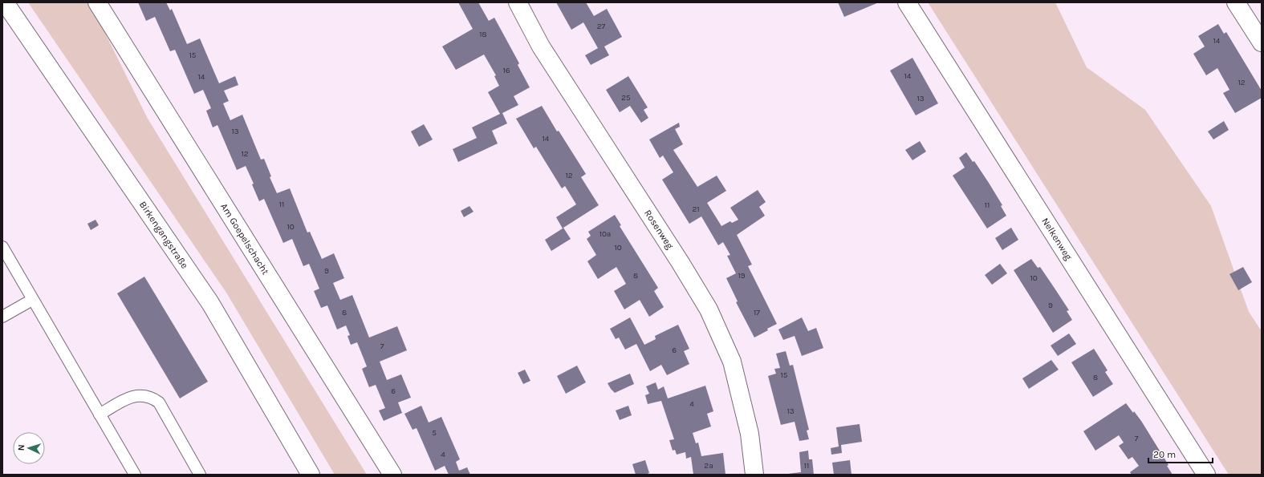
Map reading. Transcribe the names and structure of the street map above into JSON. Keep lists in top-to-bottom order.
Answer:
{
  "streets": {
    "street": [
      "Rosenweg",
      "Birkengangstraße",
      "Am Goepelschacht",
      "Nelkenweg"
    ]
  },
  "house_numbers": [
    "27",
    "18",
    "14",
    "15",
    "16",
    "14",
    "14",
    "12",
    "25",
    "13",
    "13",
    "14",
    "12",
    "12",
    "11",
    "11",
    "21",
    "10",
    "10a",
    "10",
    "9",
    "8",
    "19",
    "10",
    "9",
    "8",
    "17",
    "7",
    "6",
    "15",
    "8",
    "6",
    "4",
    "13",
    "5",
    "7",
    "4",
    "2a",
    "11"
  ],
  "scale_bar": "20 m",
  "north": "left"
}
